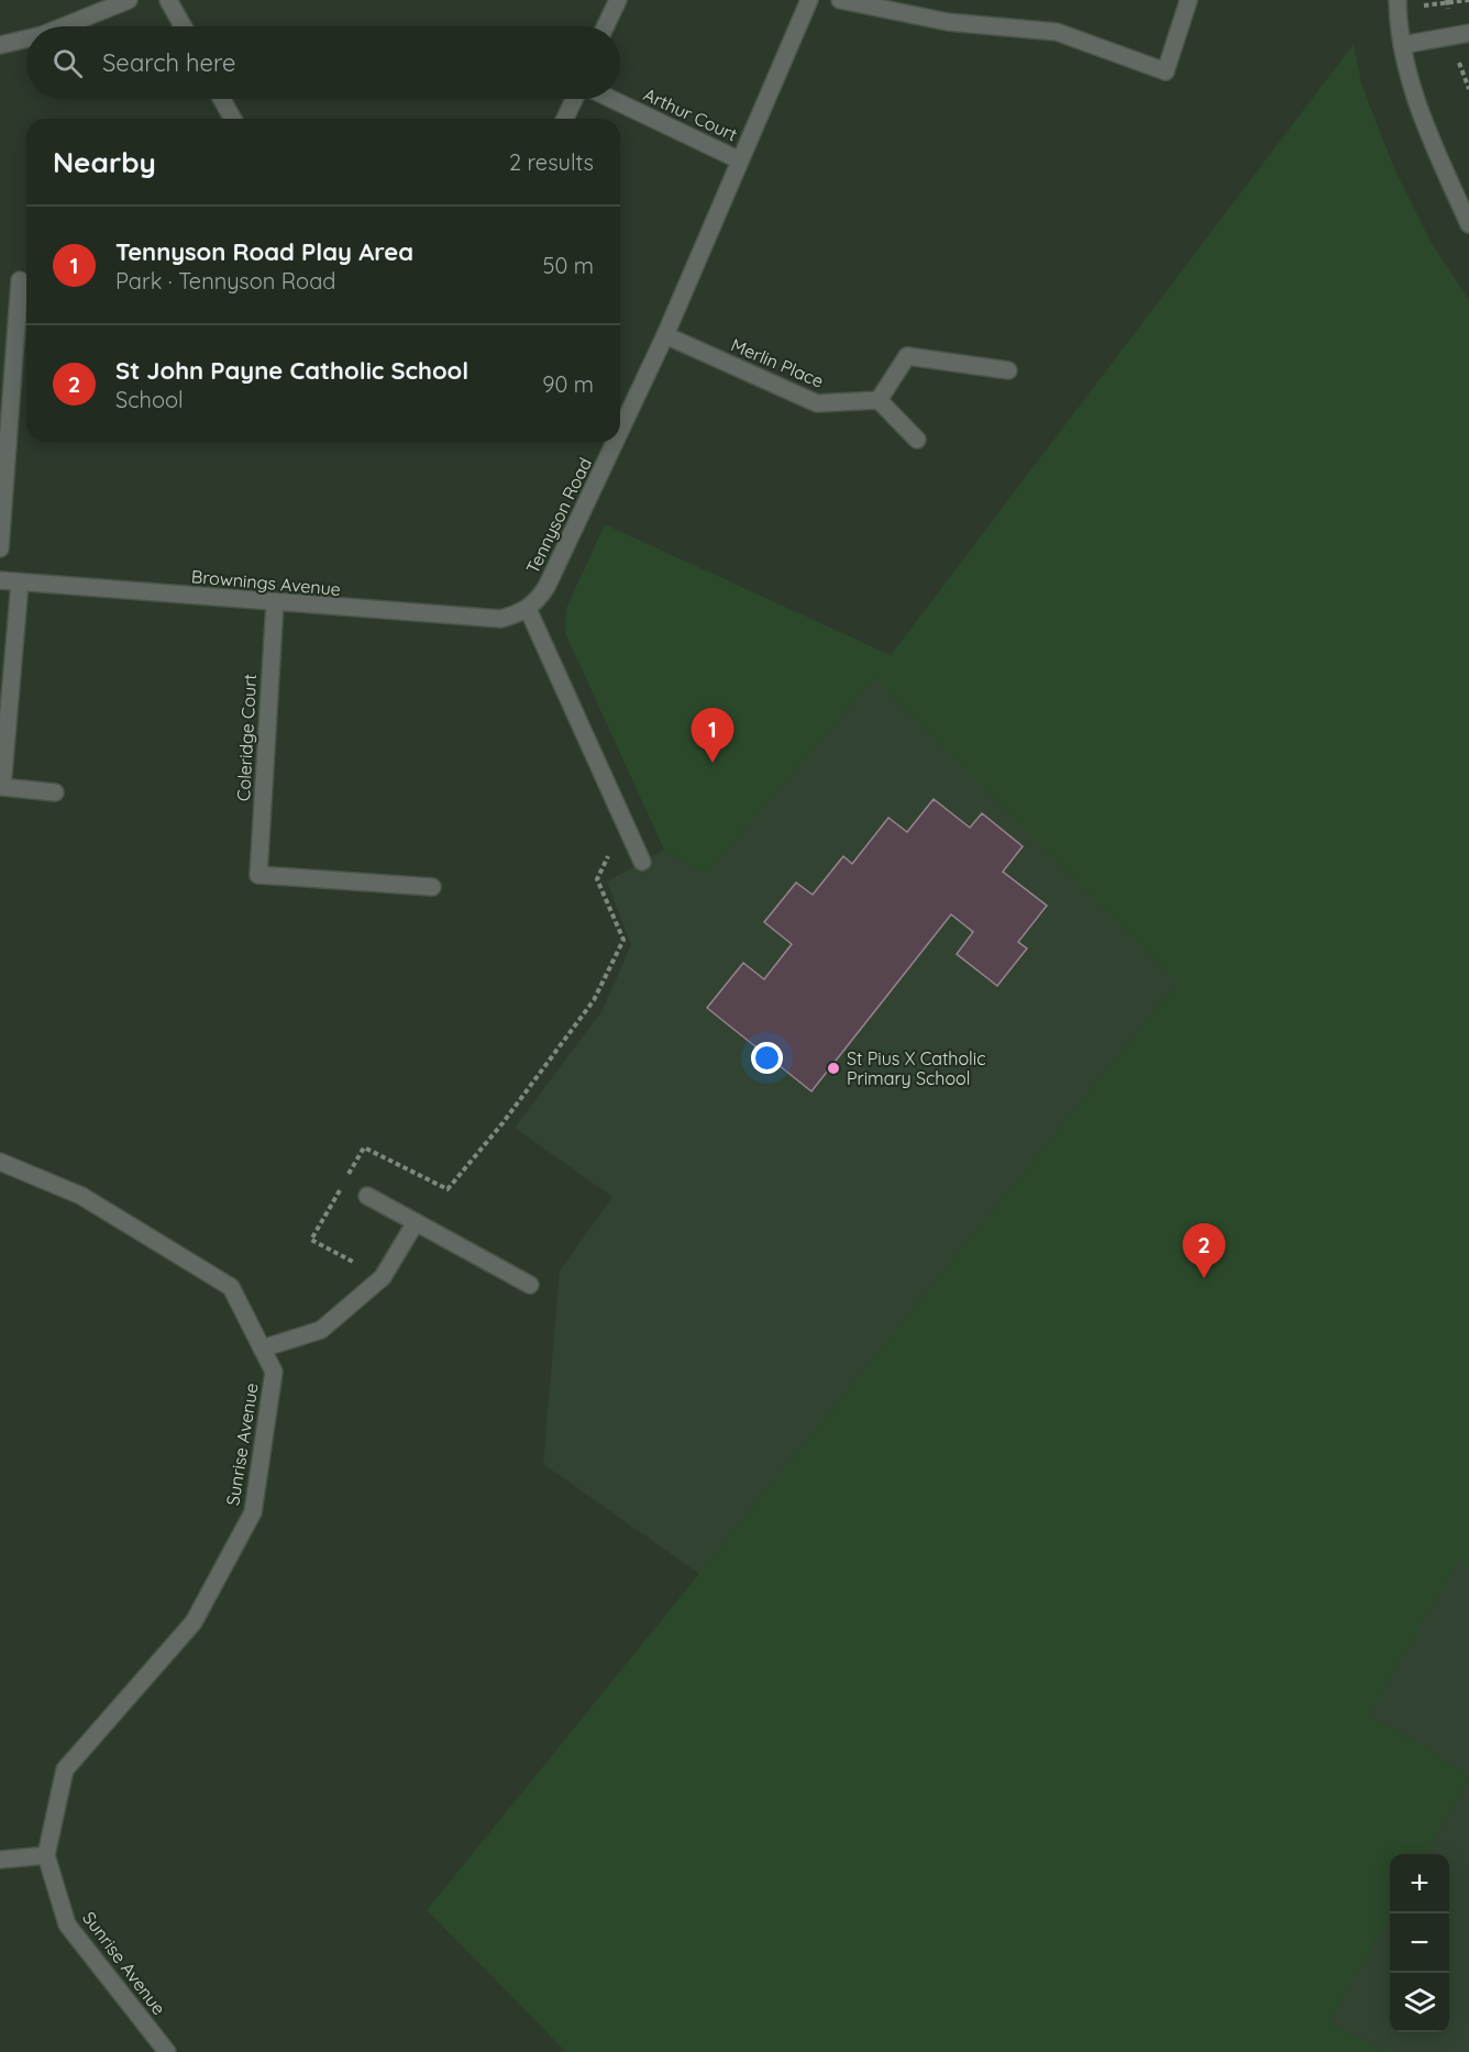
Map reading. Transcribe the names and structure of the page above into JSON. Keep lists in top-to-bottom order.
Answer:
{
  "streets": {
    "street": [
      "Arthur Court",
      "Merlin Place",
      "Tennyson Road",
      "Brownings Avenue",
      "Coleridge Court",
      "Sunrise Avenue"
    ]
  },
  "crossings": [
    ["Arthur Court", "Tennyson Road"],
    ["Merlin Place", "Tennyson Road"],
    ["Tennyson Road", "Brownings Avenue"],
    ["Brownings Avenue", "Coleridge Court"]
  ],
  "places": ["St Pius X Catholic Primary School"],
  "page": {
    "search": "Search here",
    "heading": ["Nearby", "2 results"],
    "list": [
      {
        "mark": "1",
        "name": "Tennyson Road Play Area",
        "note": "Park · Tennyson Road",
        "value": "50 m"
      },
      {
        "mark": "2",
        "name": "St John Payne Catholic School",
        "note": "School",
        "value": "90 m"
      }
    ],
    "pins": ["1", "2"],
    "map_buttons": ["+", "−"]
  }
}
